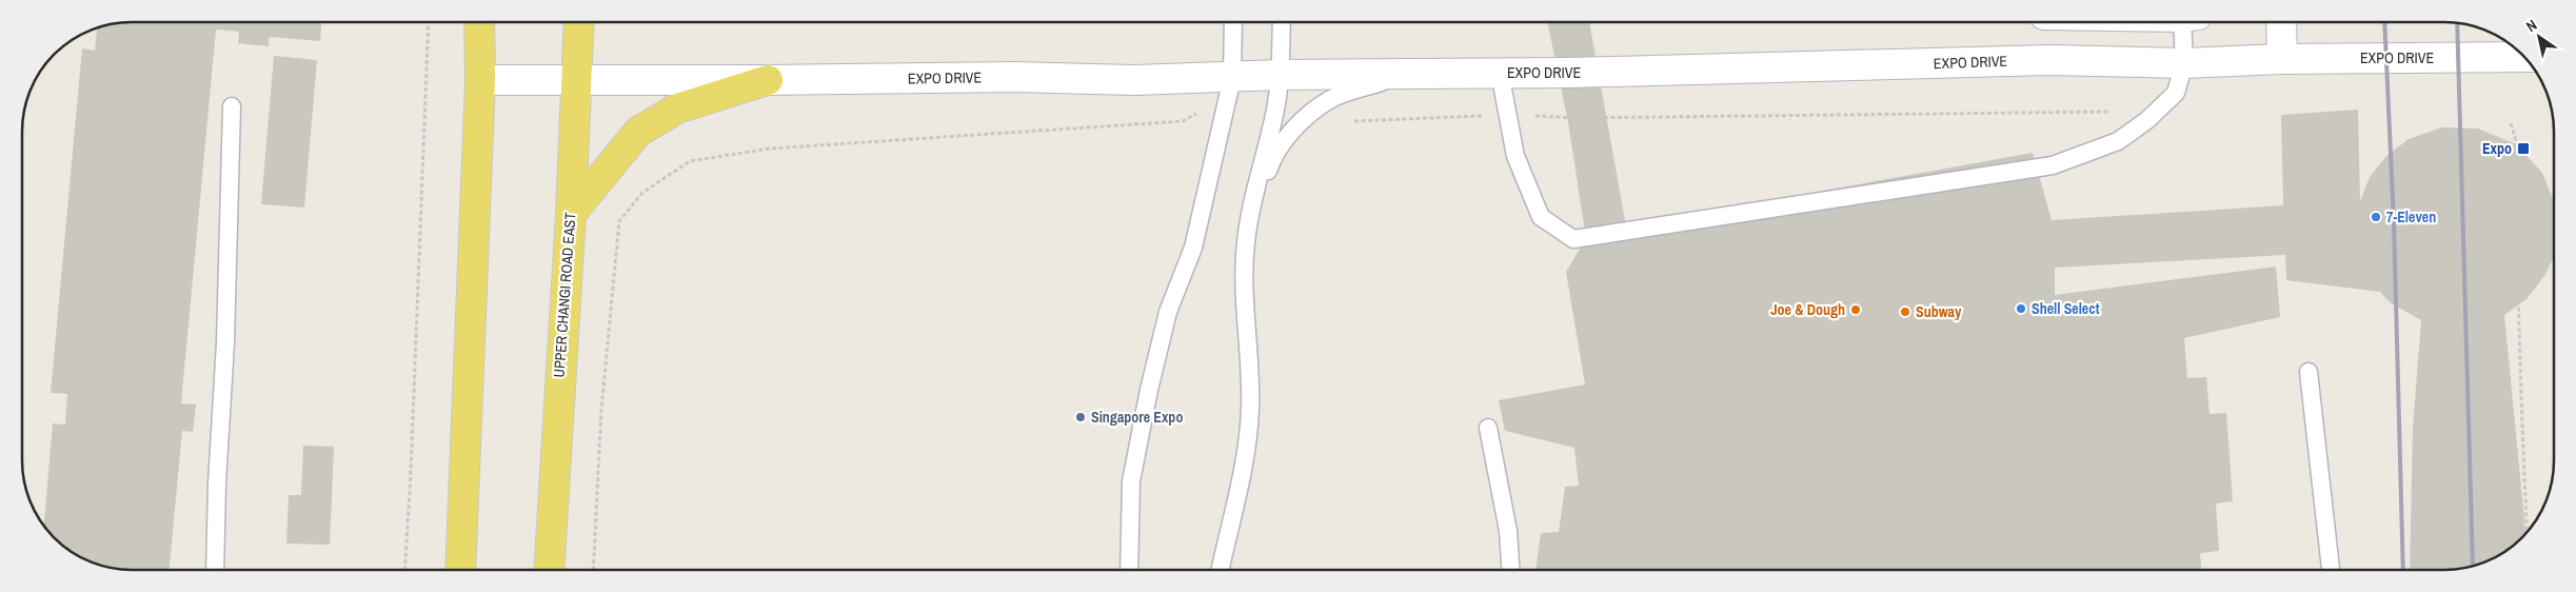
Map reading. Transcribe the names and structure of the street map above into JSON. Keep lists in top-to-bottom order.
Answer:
{
  "streets": {
    "main road": ["UPPER CHANGI ROAD EAST"],
    "street": ["EXPO DRIVE"]
  },
  "crossings": [
    ["EXPO DRIVE", "UPPER CHANGI ROAD EAST"]
  ],
  "places": {
    "transit": ["Expo"],
    "other": [
      "7-Eleven",
      "Shell Select",
      "Joe & Dough",
      "Subway",
      "Singapore Expo"
    ]
  },
  "north": "top left"
}
